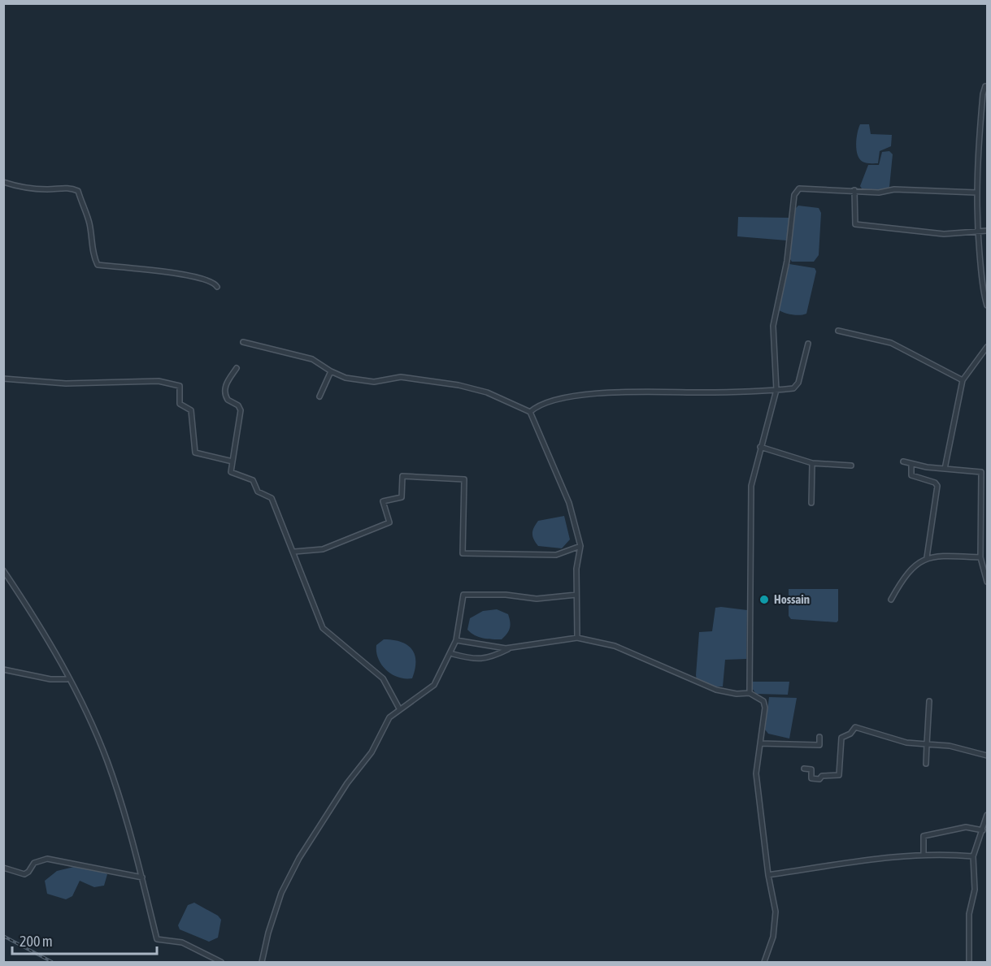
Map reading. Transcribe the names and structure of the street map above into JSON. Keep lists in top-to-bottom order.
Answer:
{
  "places": ["Hossain"],
  "scale_bar": "200 m"
}
